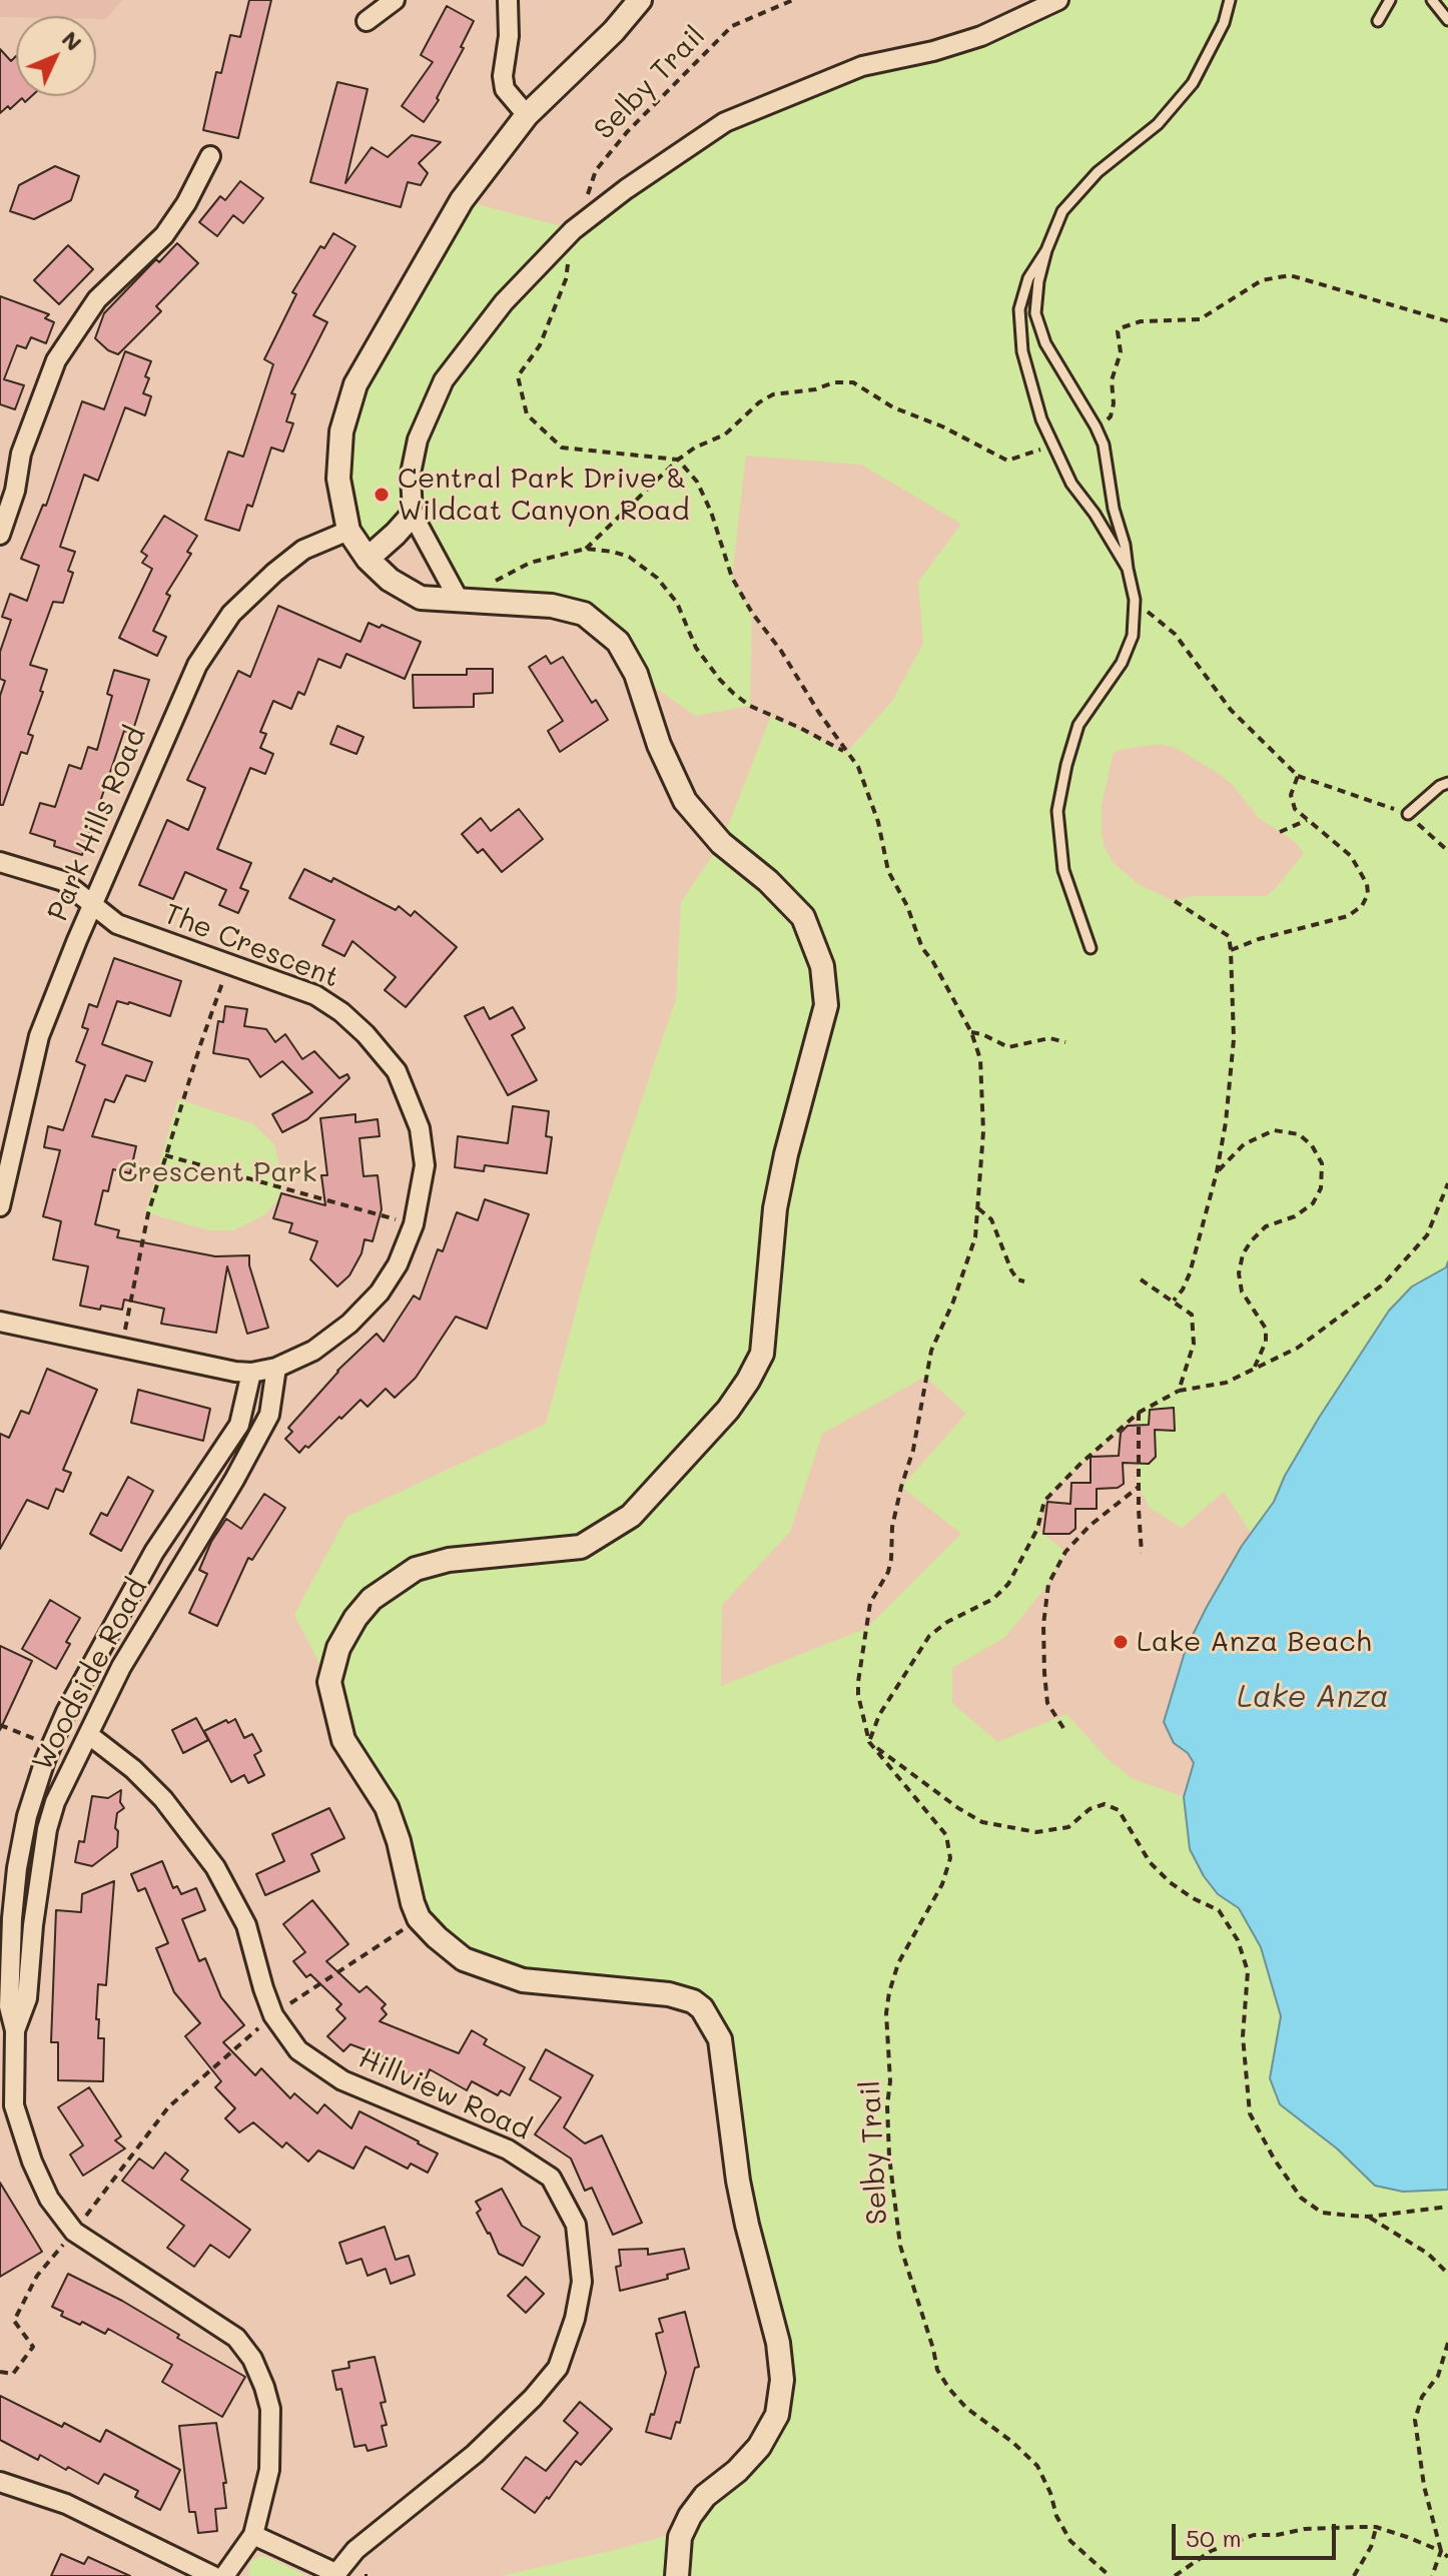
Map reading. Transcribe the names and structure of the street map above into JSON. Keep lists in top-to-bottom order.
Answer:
{
  "streets": {
    "street": [
      "Park Hills Road",
      "The Crescent",
      "Woodside Road",
      "Hillview Road"
    ],
    "path": ["Selby Trail"]
  },
  "crossings": [
    ["Park Hills Road", "The Crescent"],
    ["The Crescent", "Woodside Road"],
    ["Woodside Road", "Hillview Road"]
  ],
  "water": ["Lake Anza"],
  "parks": ["Crescent Park"],
  "places": ["Central Park Drive & Wildcat Canyon Road", "Lake Anza Beach"],
  "scale_bar": "50 m",
  "north": "top right"
}
